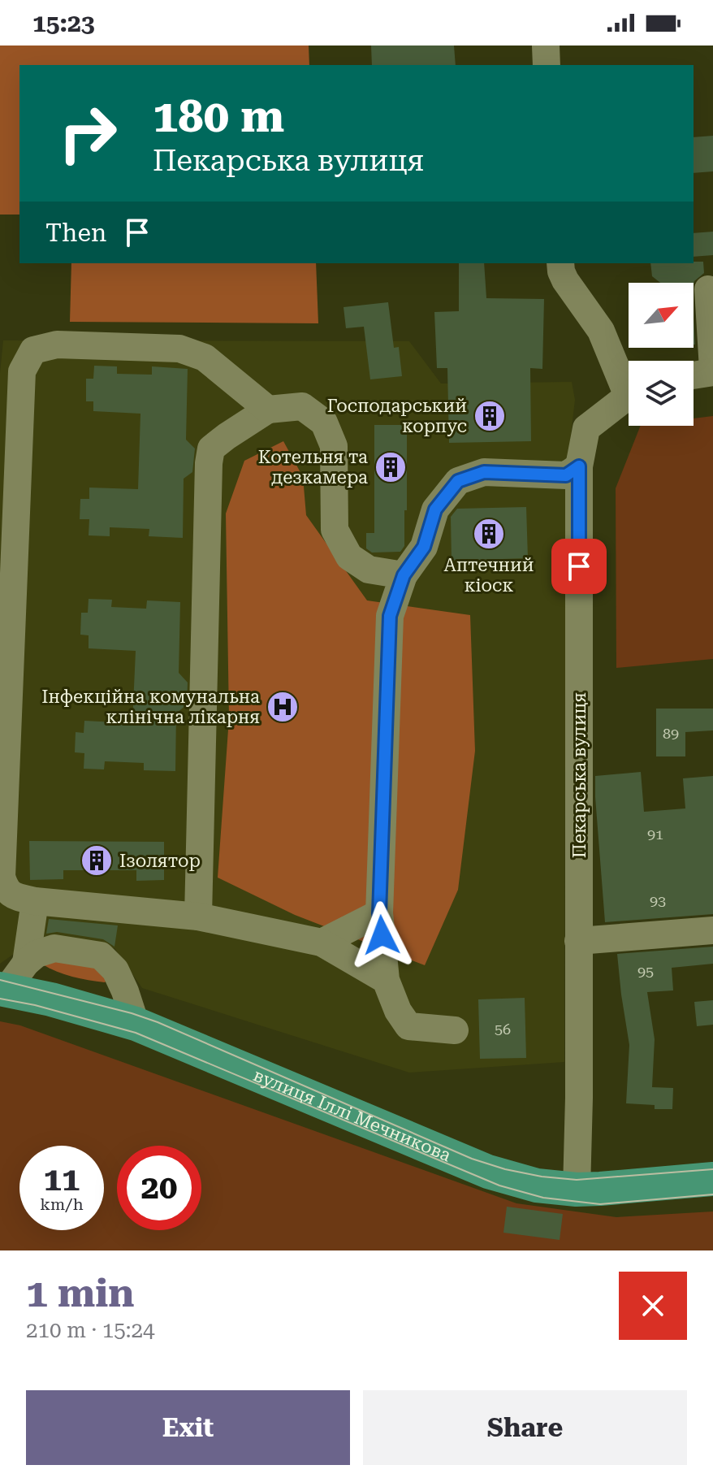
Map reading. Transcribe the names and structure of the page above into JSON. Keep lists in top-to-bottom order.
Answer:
{
  "streets": {
    "main road": ["вулиця Іллі Мечникова"],
    "street": ["Пекарська вулиця"]
  },
  "crossings": [
    ["Пекарська вулиця", "вулиця Іллі Мечникова"]
  ],
  "places": {
    "building": [
      "Господарський корпус",
      "Котельня та дезкамера",
      "Аптечний кіоск",
      "Ізолятор"
    ],
    "hospital": ["Інфекційна комунальна клінічна лікарня"]
  },
  "house_numbers": [
    "89",
    "91",
    "93",
    "95",
    "56"
  ],
  "north": "top right",
  "page": {
    "status": "15:23",
    "turn": ["180 m", "Пекарська вулиця"],
    "then": "Then",
    "speed": "11 km/h",
    "limit": "20",
    "heading": ["1 min", "210 m · 15:24"],
    "buttons": ["Exit", "Share"]
  }
}
